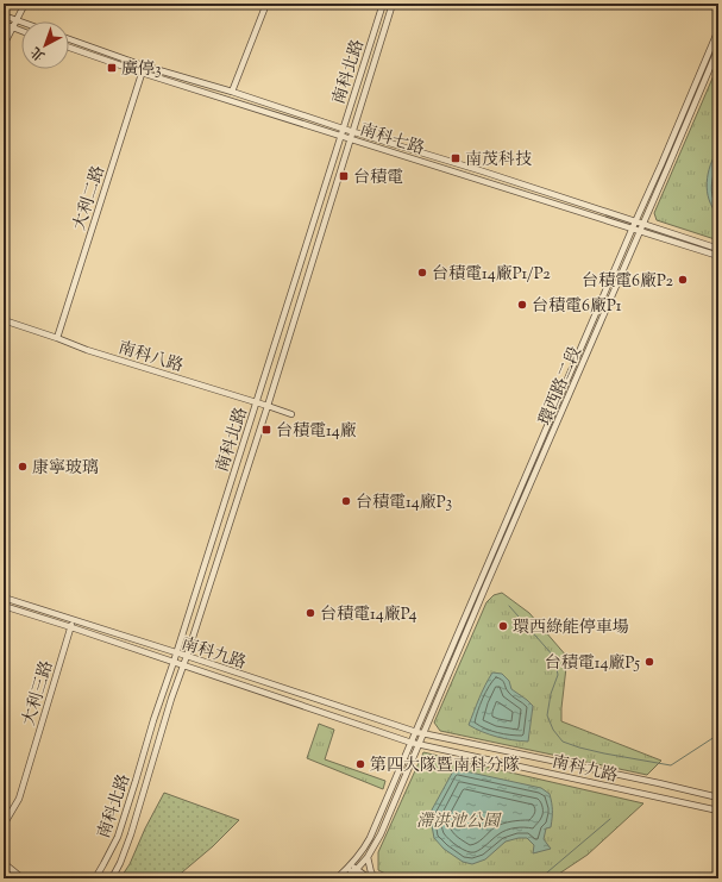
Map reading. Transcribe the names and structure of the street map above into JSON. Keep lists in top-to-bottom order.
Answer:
{
  "streets": {
    "street": [
      "南科北路",
      "南科七路",
      "大利二路",
      "南科八路",
      "環西路二段",
      "南科九路",
      "大利三路"
    ]
  },
  "crossings": [
    ["南科北路", "南科七路"],
    ["南科北路", "南科八路"],
    ["南科北路", "南科九路"],
    ["南科七路", "大利二路"],
    ["南科七路", "環西路二段"],
    ["大利二路", "南科八路"],
    ["環西路二段", "南科九路"],
    ["南科九路", "大利三路"]
  ],
  "parks": ["滯洪池公園"],
  "places": {
    "transit": [
      "廣停3",
      "南茂科技",
      "台積電",
      "台積電14廠"
    ],
    "other": [
      "台積電14廠P1/P2",
      "台積電6廠P2",
      "台積電6廠P1",
      "康寧玻璃",
      "台積電14廠P3",
      "台積電14廠P4",
      "環西綠能停車場",
      "台積電14廠P5",
      "第四大隊暨南科分隊"
    ]
  },
  "north": "bottom left"
}
